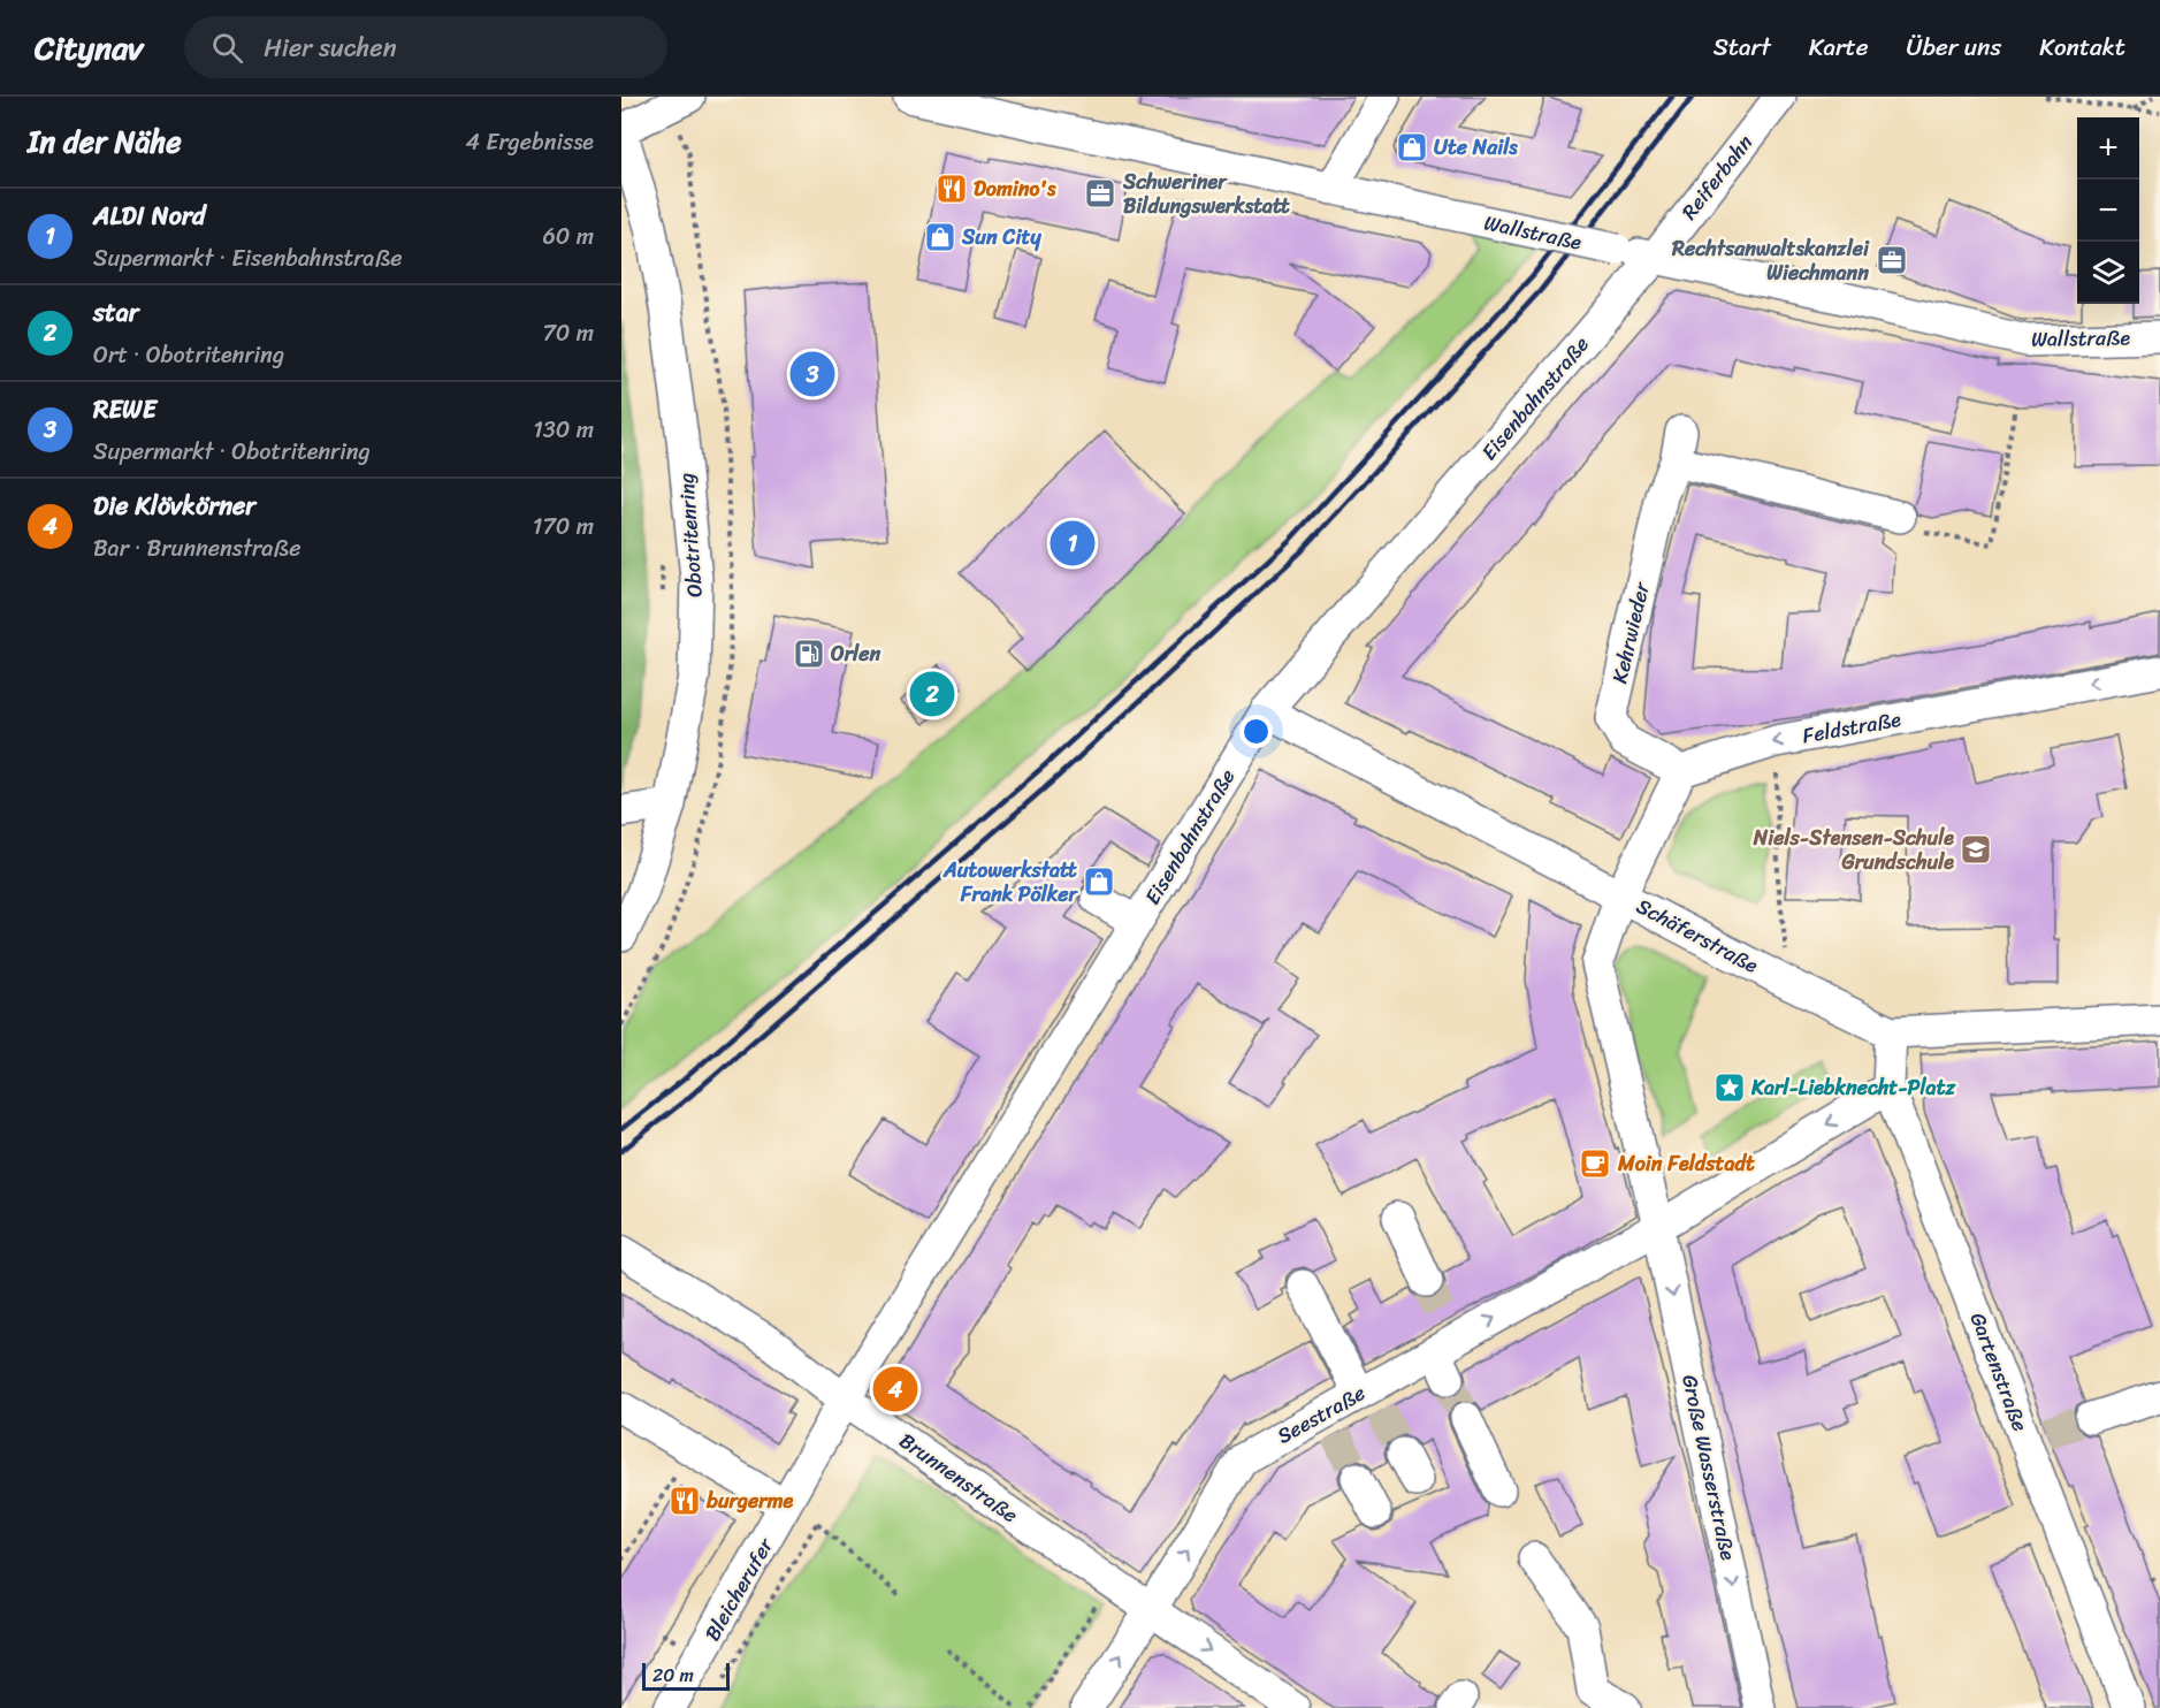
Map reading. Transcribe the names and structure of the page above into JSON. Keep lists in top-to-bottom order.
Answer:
{
  "streets": {
    "street": [
      "Reiferbahn",
      "Wallstraße",
      "Eisenbahnstraße",
      "Obotritenring",
      "Kehrwieder",
      "Feldstraße",
      "Schäferstraße",
      "Gartenstraße",
      "Seestraße",
      "Große Wasserstraße",
      "Brunnenstraße",
      "Bleicherufer"
    ]
  },
  "crossings": [
    ["Reiferbahn", "Wallstraße"],
    ["Reiferbahn", "Eisenbahnstraße"],
    ["Wallstraße", "Eisenbahnstraße"],
    ["Eisenbahnstraße", "Schäferstraße"],
    ["Eisenbahnstraße", "Brunnenstraße"],
    ["Eisenbahnstraße", "Bleicherufer"],
    ["Kehrwieder", "Feldstraße"],
    ["Schäferstraße", "Gartenstraße"],
    ["Seestraße", "Große Wasserstraße"],
    ["Seestraße", "Brunnenstraße"],
    ["Brunnenstraße", "Bleicherufer"]
  ],
  "one_way": ["Seestraße", "Große Wasserstraße"],
  "places": {
    "shop": ["Ute Nails", "Sun City", "Autowerkstatt Frank Pölker"],
    "restaurant": ["Domino's", "burgerme"],
    "office": ["Schweriner Bildungswerkstatt", "Rechtsanwaltskanzlei Wiechmann"],
    "fuel station": ["Orlen"],
    "school or university": ["Niels-Stensen-Schule Grundschule"],
    "place": ["Karl-Liebknecht-Platz"],
    "cafe": ["Moin Feldstadt"]
  },
  "scale_bar": "20 m",
  "page": {
    "header": "Citynav",
    "search": "Hier suchen",
    "nav": [
      "Start",
      "Karte",
      "Über uns",
      "Kontakt"
    ],
    "heading": ["In der Nähe", "4 Ergebnisse"],
    "map_buttons": ["+", "−"],
    "list": [
      {
        "mark": "1",
        "name": "ALDI Nord",
        "note": "Supermarkt · Eisenbahnstraße",
        "value": "60 m"
      },
      {
        "mark": "2",
        "name": "star",
        "note": "Ort · Obotritenring",
        "value": "70 m"
      },
      {
        "mark": "3",
        "name": "REWE",
        "note": "Supermarkt · Obotritenring",
        "value": "130 m"
      },
      {
        "mark": "4",
        "name": "Die Klövkörner",
        "note": "Bar · Brunnenstraße",
        "value": "170 m"
      }
    ],
    "pins": [
      "3",
      "1",
      "2",
      "4"
    ],
    "scale": "20 m"
  }
}
